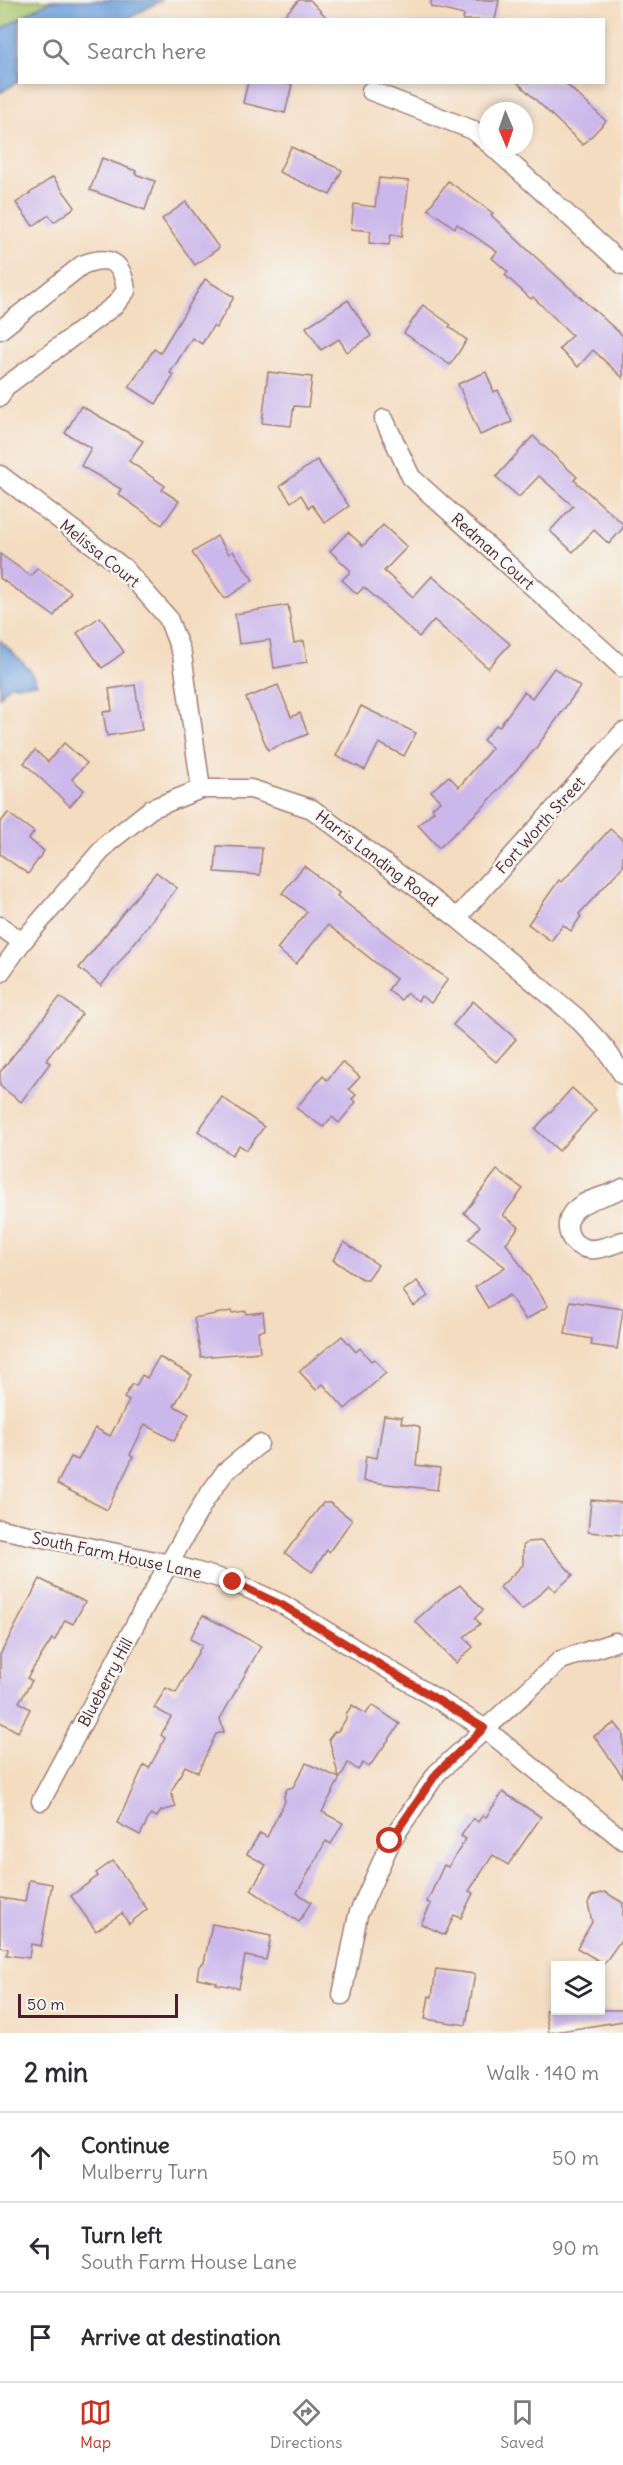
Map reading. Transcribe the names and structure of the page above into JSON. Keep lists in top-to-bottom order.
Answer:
{
  "streets": {
    "street": [
      "Redman Court",
      "Melissa Court",
      "Fort Worth Street",
      "Harris Landing Road",
      "South Farm House Lane",
      "Blueberry Hill"
    ]
  },
  "crossings": [
    ["Melissa Court", "Harris Landing Road"],
    ["Fort Worth Street", "Harris Landing Road"],
    ["South Farm House Lane", "Blueberry Hill"]
  ],
  "scale_bar": "50 m",
  "north": "bottom",
  "page": {
    "search": "Search here",
    "scale": "50 m",
    "heading": ["2 min", "Walk · 140 m"],
    "list": [
      ["Continue", "Mulberry Turn", "50 m"],
      ["Turn left", "South Farm House Lane", "90 m"],
      "Arrive at destination"
    ],
    "nav": ["Map", "Directions", "Saved"]
  }
}
